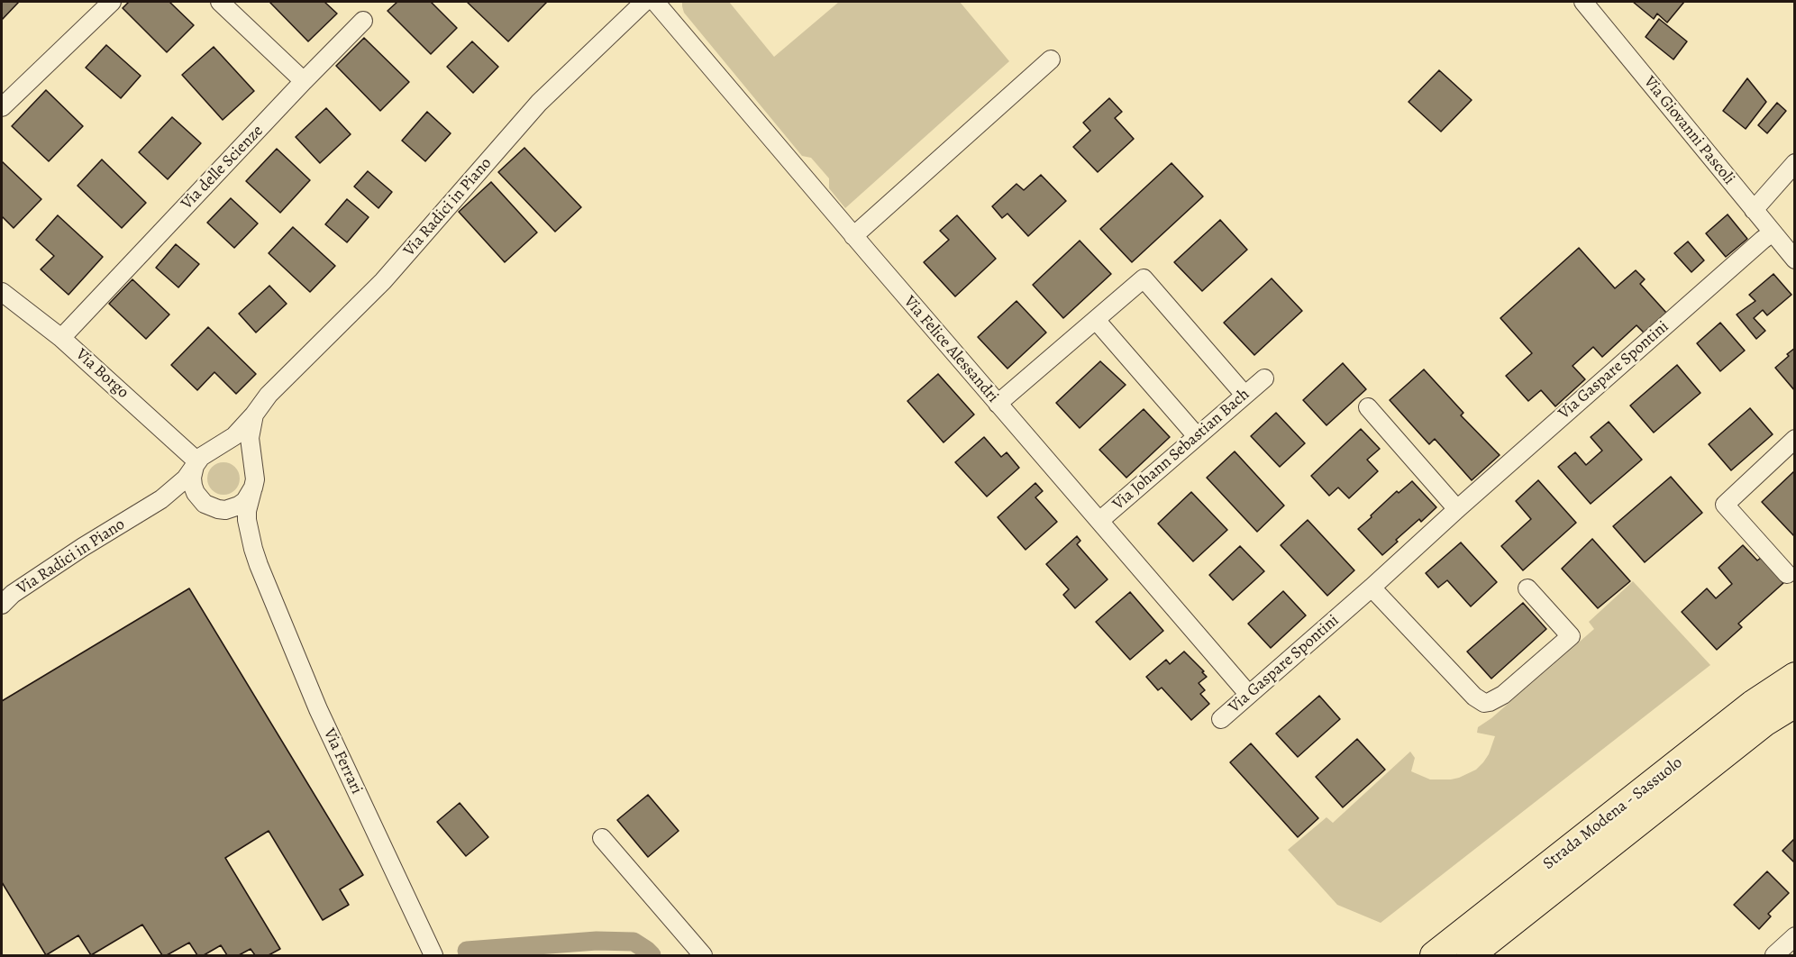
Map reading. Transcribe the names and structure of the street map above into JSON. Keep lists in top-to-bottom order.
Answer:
{
  "streets": {
    "highway": ["Strada Modena - Sassuolo"],
    "street": [
      "Via Giovanni Pascoli",
      "Via delle Scienze",
      "Via Radici in Piano",
      "Via Felice Alessandri",
      "Via Gaspare Spontini",
      "Via Borgo",
      "Via Johann Sebastian Bach",
      "Via Ferrari"
    ]
  },
  "crossings": [
    ["Via Giovanni Pascoli", "Via Gaspare Spontini"],
    ["Via delle Scienze", "Via Borgo"],
    ["Via Radici in Piano", "Via Borgo"],
    ["Via Radici in Piano", "Via Ferrari"],
    ["Via Felice Alessandri", "Via Gaspare Spontini"],
    ["Via Felice Alessandri", "Via Johann Sebastian Bach"],
    ["Via Borgo", "Via Ferrari"]
  ]
}
